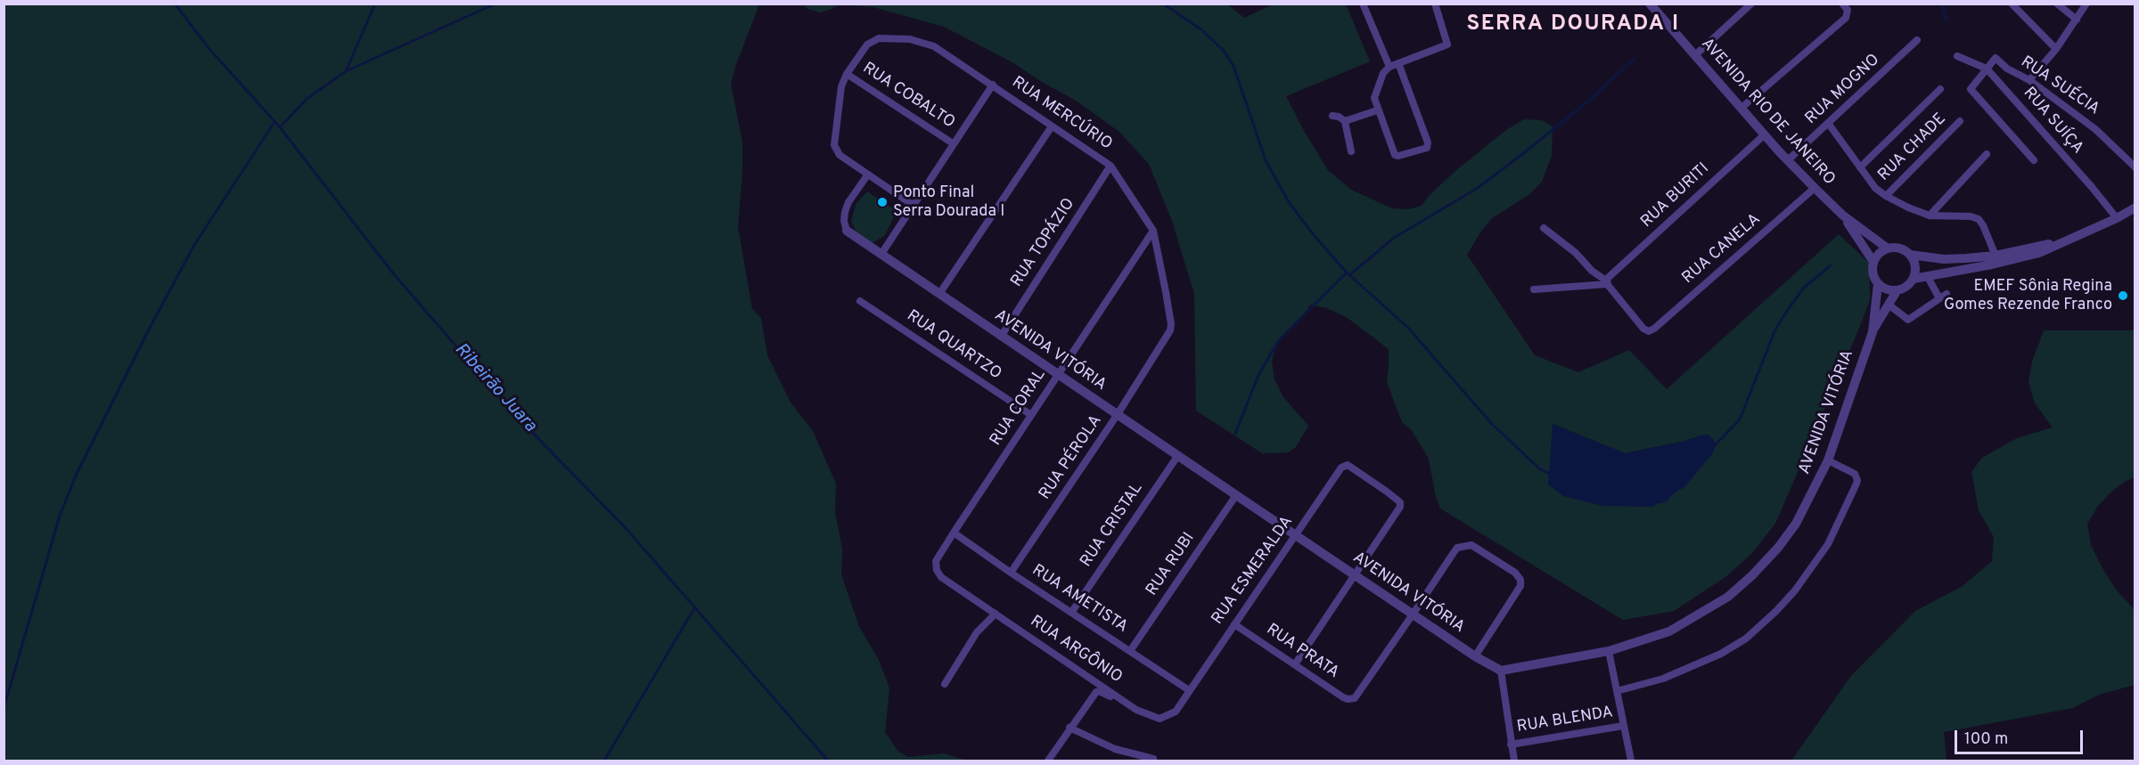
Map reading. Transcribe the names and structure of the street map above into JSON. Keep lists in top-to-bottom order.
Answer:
{
  "streets": {
    "street": [
      "RUA SUÉCIA",
      "RUA MOGNO",
      "RUA COBALTO",
      "AVENIDA RIO DE JANEIRO",
      "RUA MERCÚRIO",
      "RUA SUÍÇA",
      "RUA CHADE",
      "RUA BURITI",
      "RUA TOPÁZIO",
      "RUA CANELA",
      "RUA QUARTZO",
      "AVENIDA VITÓRIA",
      "RUA CORAL",
      "RUA PÉROLA",
      "RUA CRISTAL",
      "RUA RUBI",
      "RUA ESMERALDA",
      "RUA AMETISTA",
      "RUA ARGÔNIO",
      "RUA PRATA",
      "RUA BLENDA"
    ]
  },
  "crossings": [
    ["RUA SUÉCIA", "RUA SUÍÇA"],
    ["RUA MOGNO", "AVENIDA RIO DE JANEIRO"],
    ["RUA COBALTO", "RUA MERCÚRIO"],
    ["AVENIDA RIO DE JANEIRO", "RUA BURITI"],
    ["AVENIDA RIO DE JANEIRO", "RUA CANELA"],
    ["AVENIDA RIO DE JANEIRO", "AVENIDA VITÓRIA"],
    ["RUA MERCÚRIO", "RUA TOPÁZIO"],
    ["RUA MERCÚRIO", "RUA CORAL"],
    ["RUA MERCÚRIO", "RUA PÉROLA"],
    ["RUA BURITI", "RUA CANELA"],
    ["RUA TOPÁZIO", "AVENIDA VITÓRIA"],
    ["RUA QUARTZO", "RUA CORAL"],
    ["AVENIDA VITÓRIA", "RUA CORAL"],
    ["AVENIDA VITÓRIA", "RUA PÉROLA"],
    ["AVENIDA VITÓRIA", "RUA CRISTAL"],
    ["AVENIDA VITÓRIA", "RUA RUBI"],
    ["AVENIDA VITÓRIA", "RUA ESMERALDA"],
    ["AVENIDA VITÓRIA", "RUA PRATA"],
    ["RUA CORAL", "RUA AMETISTA"],
    ["RUA CORAL", "RUA ARGÔNIO"],
    ["RUA PÉROLA", "RUA AMETISTA"],
    ["RUA CRISTAL", "RUA AMETISTA"],
    ["RUA RUBI", "RUA AMETISTA"],
    ["RUA ESMERALDA", "RUA AMETISTA"],
    ["RUA ESMERALDA", "RUA ARGÔNIO"],
    ["RUA ESMERALDA", "RUA PRATA"],
    ["RUA AMETISTA", "RUA ARGÔNIO"]
  ],
  "districts": ["SERRA DOURADA I"],
  "water": ["Ribeirão Juara"],
  "places": ["Ponto Final Serra Dourada I", "EMEF Sônia Regina Gomes Rezende Franco"],
  "scale_bar": "100 m"
}
